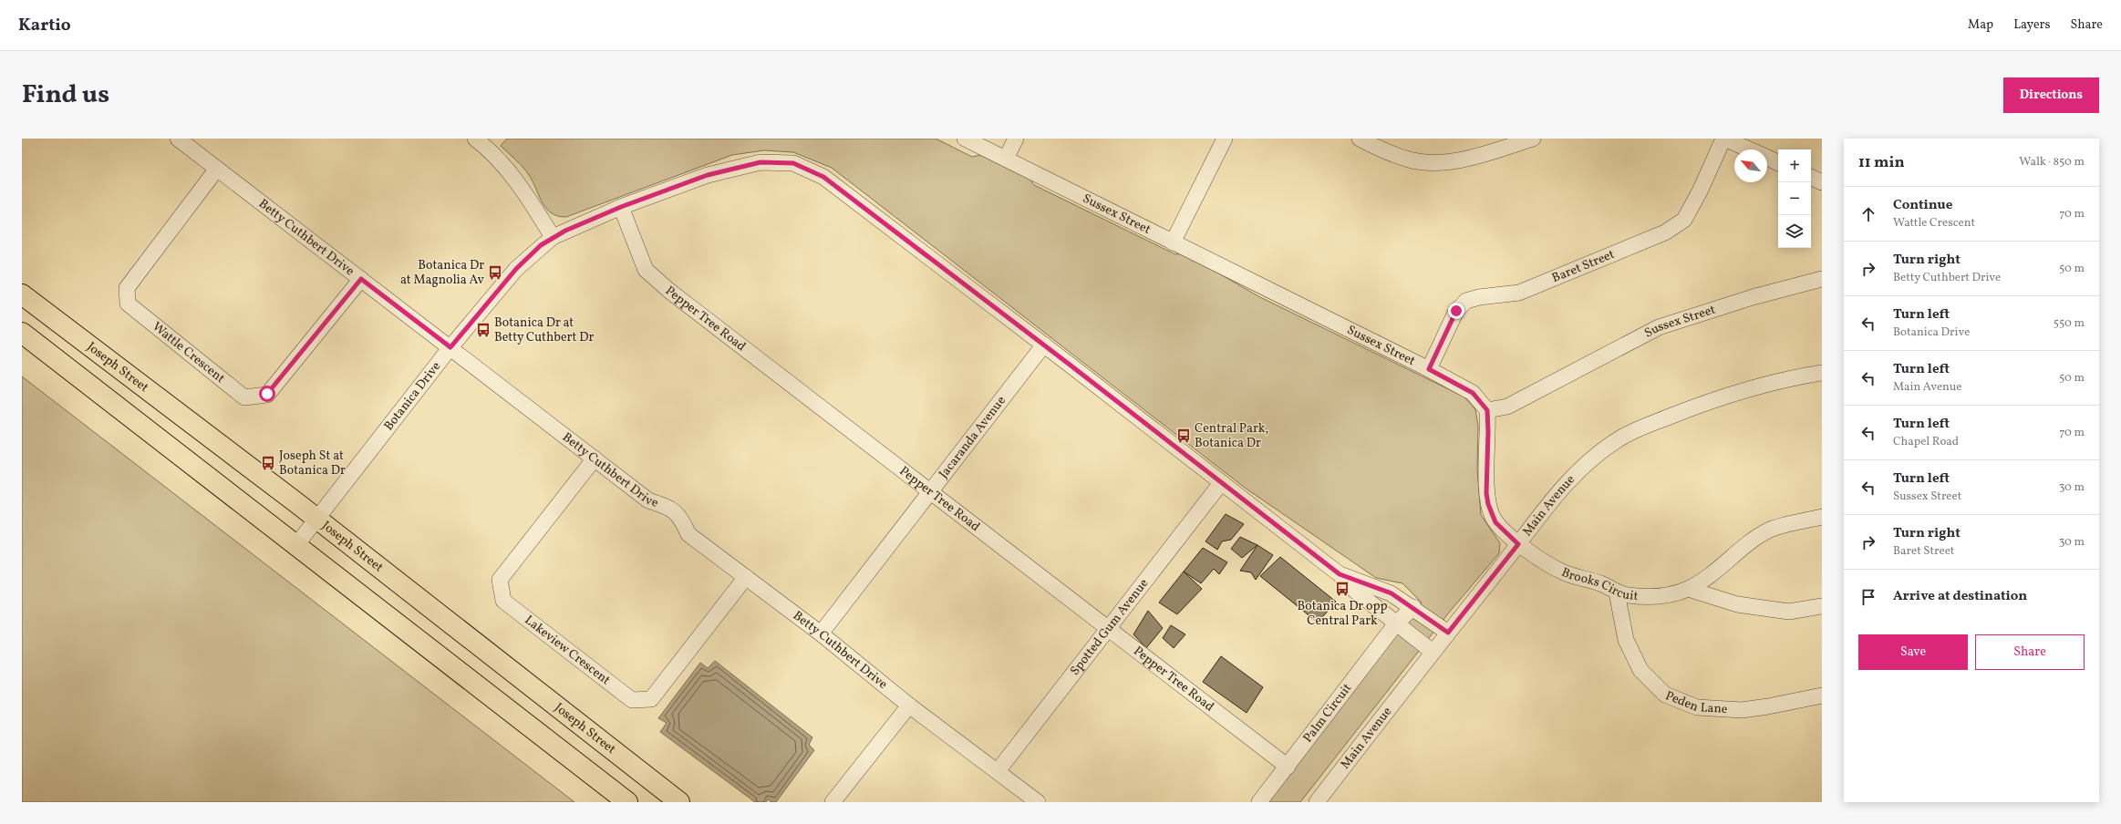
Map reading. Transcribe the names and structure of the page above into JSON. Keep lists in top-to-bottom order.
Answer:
{
  "streets": {
    "highway": ["Joseph Street"],
    "street": [
      "Sussex Street",
      "Betty Cuthbert Drive",
      "Baret Street",
      "Pepper Tree Road",
      "Wattle Crescent",
      "Botanica Drive",
      "Jacaranda Avenue",
      "Main Avenue",
      "Brooks Circuit",
      "Spotted Gum Avenue",
      "Lakeview Crescent",
      "Peden Lane",
      "Palm Circuit"
    ]
  },
  "crossings": [
    ["Sussex Street", "Baret Street"],
    ["Sussex Street", "Brooks Circuit"],
    ["Betty Cuthbert Drive", "Wattle Crescent"],
    ["Betty Cuthbert Drive", "Botanica Drive"],
    ["Betty Cuthbert Drive", "Jacaranda Avenue"],
    ["Betty Cuthbert Drive", "Spotted Gum Avenue"],
    ["Betty Cuthbert Drive", "Lakeview Crescent"],
    ["Pepper Tree Road", "Botanica Drive"],
    ["Pepper Tree Road", "Jacaranda Avenue"],
    ["Pepper Tree Road", "Spotted Gum Avenue"],
    ["Pepper Tree Road", "Palm Circuit"],
    ["Joseph Street", "Botanica Drive"],
    ["Botanica Drive", "Jacaranda Avenue"],
    ["Botanica Drive", "Main Avenue"],
    ["Botanica Drive", "Spotted Gum Avenue"],
    ["Botanica Drive", "Palm Circuit"],
    ["Main Avenue", "Brooks Circuit"],
    ["Brooks Circuit", "Peden Lane"]
  ],
  "places": {
    "bus stop": [
      "Botanica Dr at Magnolia Av",
      "Botanica Dr at Betty Cuthbert Dr",
      "Central Park, Botanica Dr",
      "Joseph St at Botanica Dr",
      "Botanica Dr opp Central Park"
    ]
  },
  "north": "top left",
  "page": {
    "header": "Kartio",
    "nav": ["Map", "Layers", "Share"],
    "title": "Find us",
    "buttons": [
      "Directions",
      ["Save", "Share"]
    ],
    "heading": ["11 min", "Walk · 850 m"],
    "map_buttons": ["+", "−"],
    "list": [
      ["Continue", "Wattle Crescent", "70 m"],
      ["Turn right", "Betty Cuthbert Drive", "50 m"],
      ["Turn left", "Botanica Drive", "550 m"],
      ["Turn left", "Main Avenue", "50 m"],
      ["Turn left", "Chapel Road", "70 m"],
      ["Turn left", "Sussex Street", "30 m"],
      ["Turn right", "Baret Street", "30 m"],
      "Arrive at destination"
    ]
  }
}
